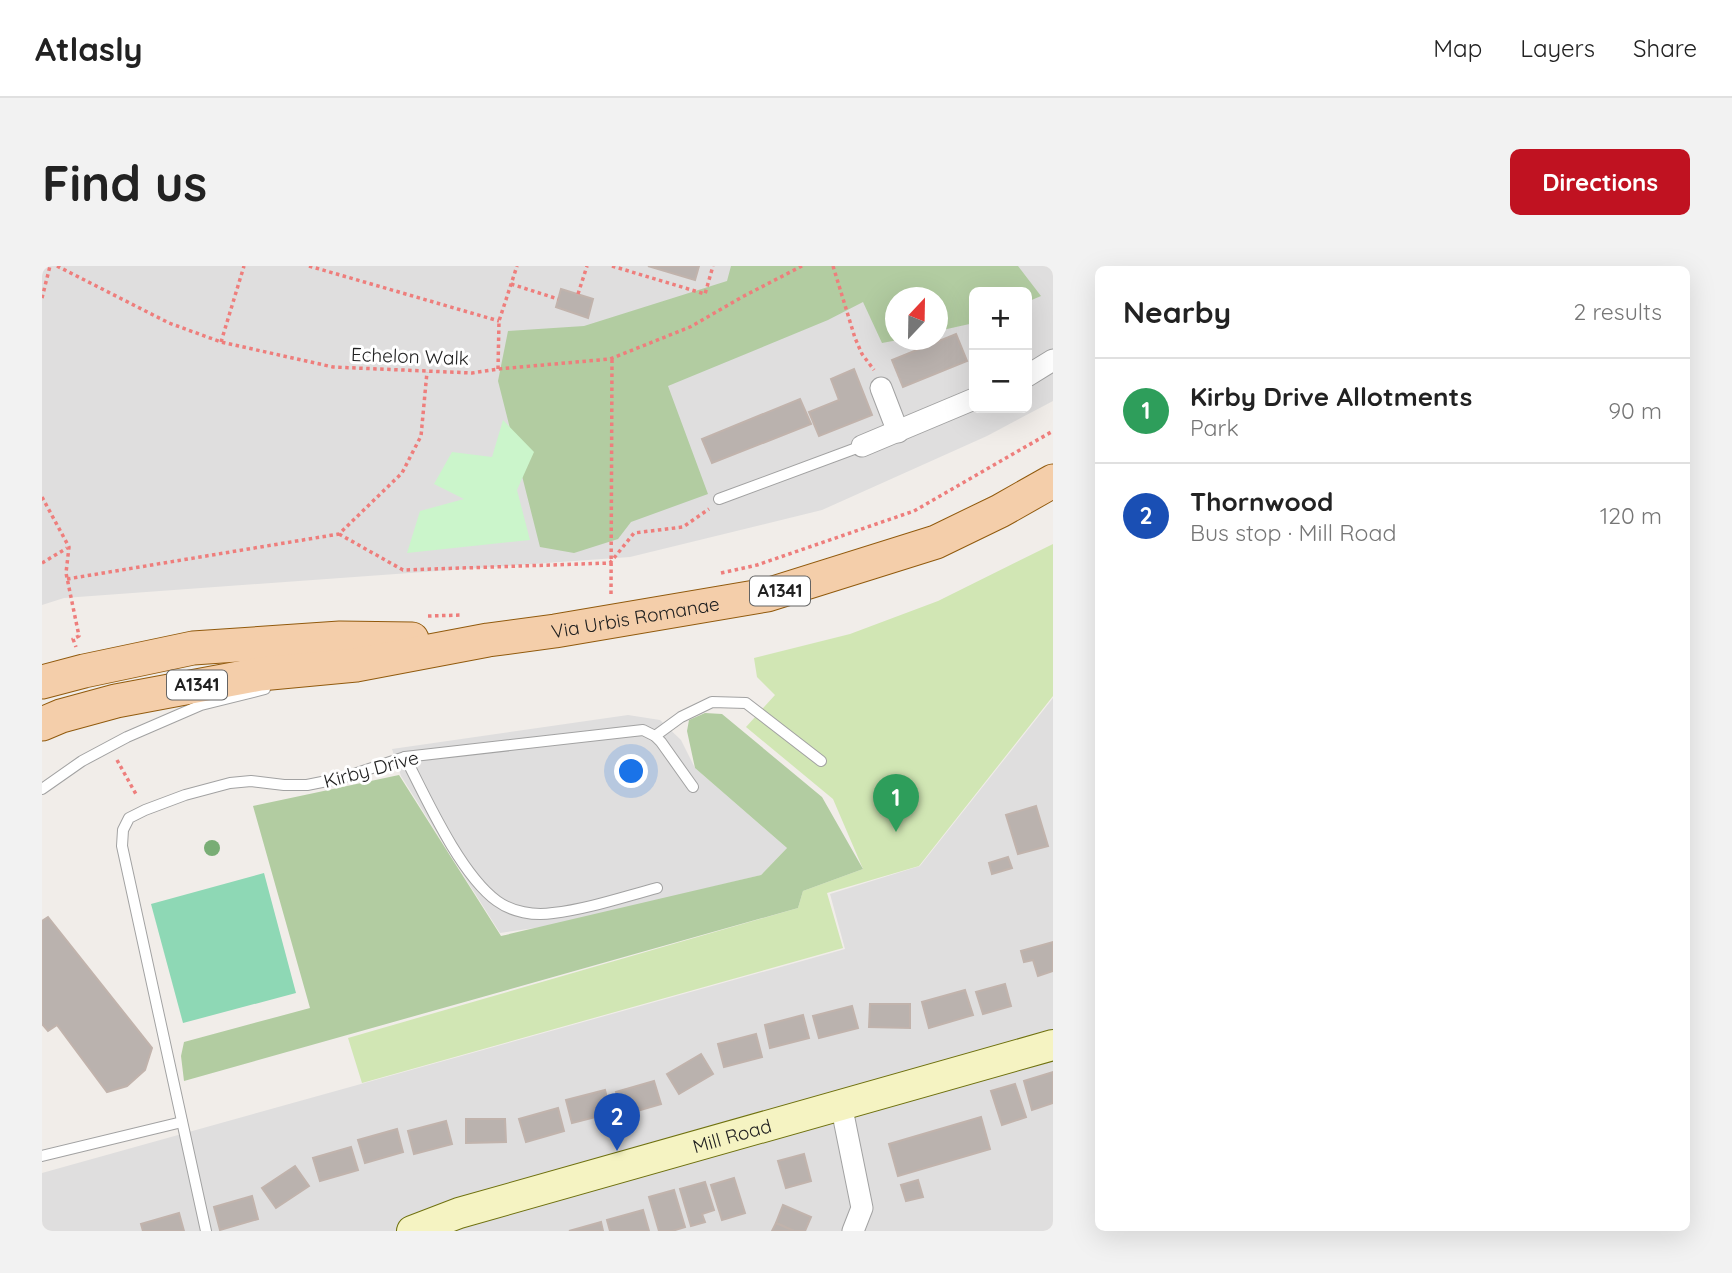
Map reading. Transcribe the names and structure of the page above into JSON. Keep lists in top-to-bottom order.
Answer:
{
  "streets": {
    "main road": ["A1341", "Via Urbis Romanae"],
    "street": ["Mill Road"],
    "lane": ["Kirby Drive"],
    "path": ["Echelon Walk"]
  },
  "north": "top",
  "page": {
    "header": "Atlasly",
    "nav": ["Map", "Layers", "Share"],
    "buttons": "Directions",
    "title": "Find us",
    "heading": ["Nearby", "2 results"],
    "map_buttons": ["+", "−"],
    "list": [
      {
        "mark": "1",
        "name": "Kirby Drive Allotments",
        "note": "Park",
        "value": "90 m"
      },
      {
        "mark": "2",
        "name": "Thornwood",
        "note": "Bus stop · Mill Road",
        "value": "120 m"
      }
    ],
    "pins": ["1", "2"]
  }
}
